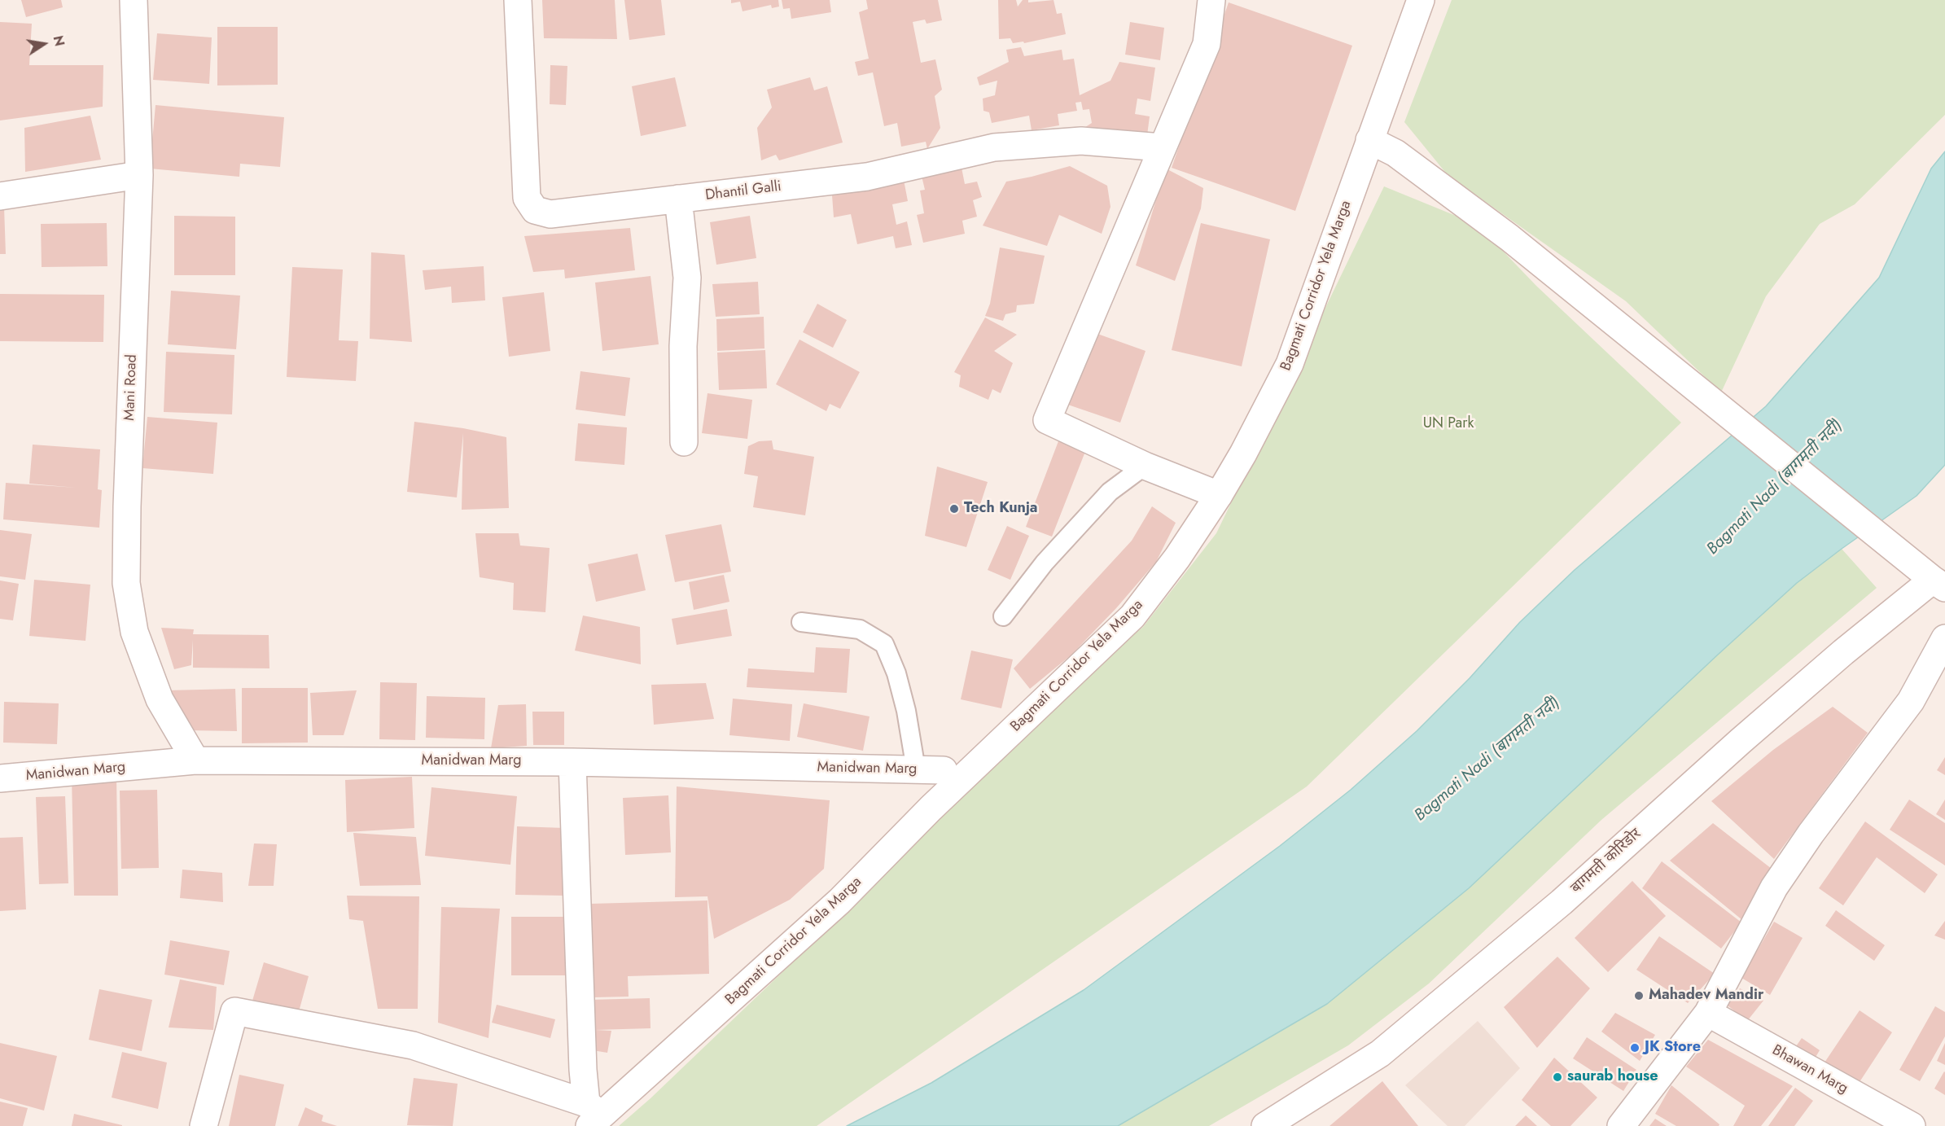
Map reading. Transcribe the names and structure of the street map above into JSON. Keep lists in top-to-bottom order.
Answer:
{
  "streets": {
    "street": [
      "Dhantil Galli",
      "Bagmati Corridor Yela Marga",
      "Mani Road",
      "Manidwan Marg",
      "बागमती कोरिडोर",
      "Bhawan Marg"
    ]
  },
  "crossings": [
    ["Mani Road", "Manidwan Marg"]
  ],
  "water": ["Bagmati Nadi (बागमती नदी)"],
  "parks": ["UN Park"],
  "places": [
    "Tech Kunja",
    "Mahadev Mandir",
    "JK Store",
    "saurab house"
  ],
  "north": "right"
}
